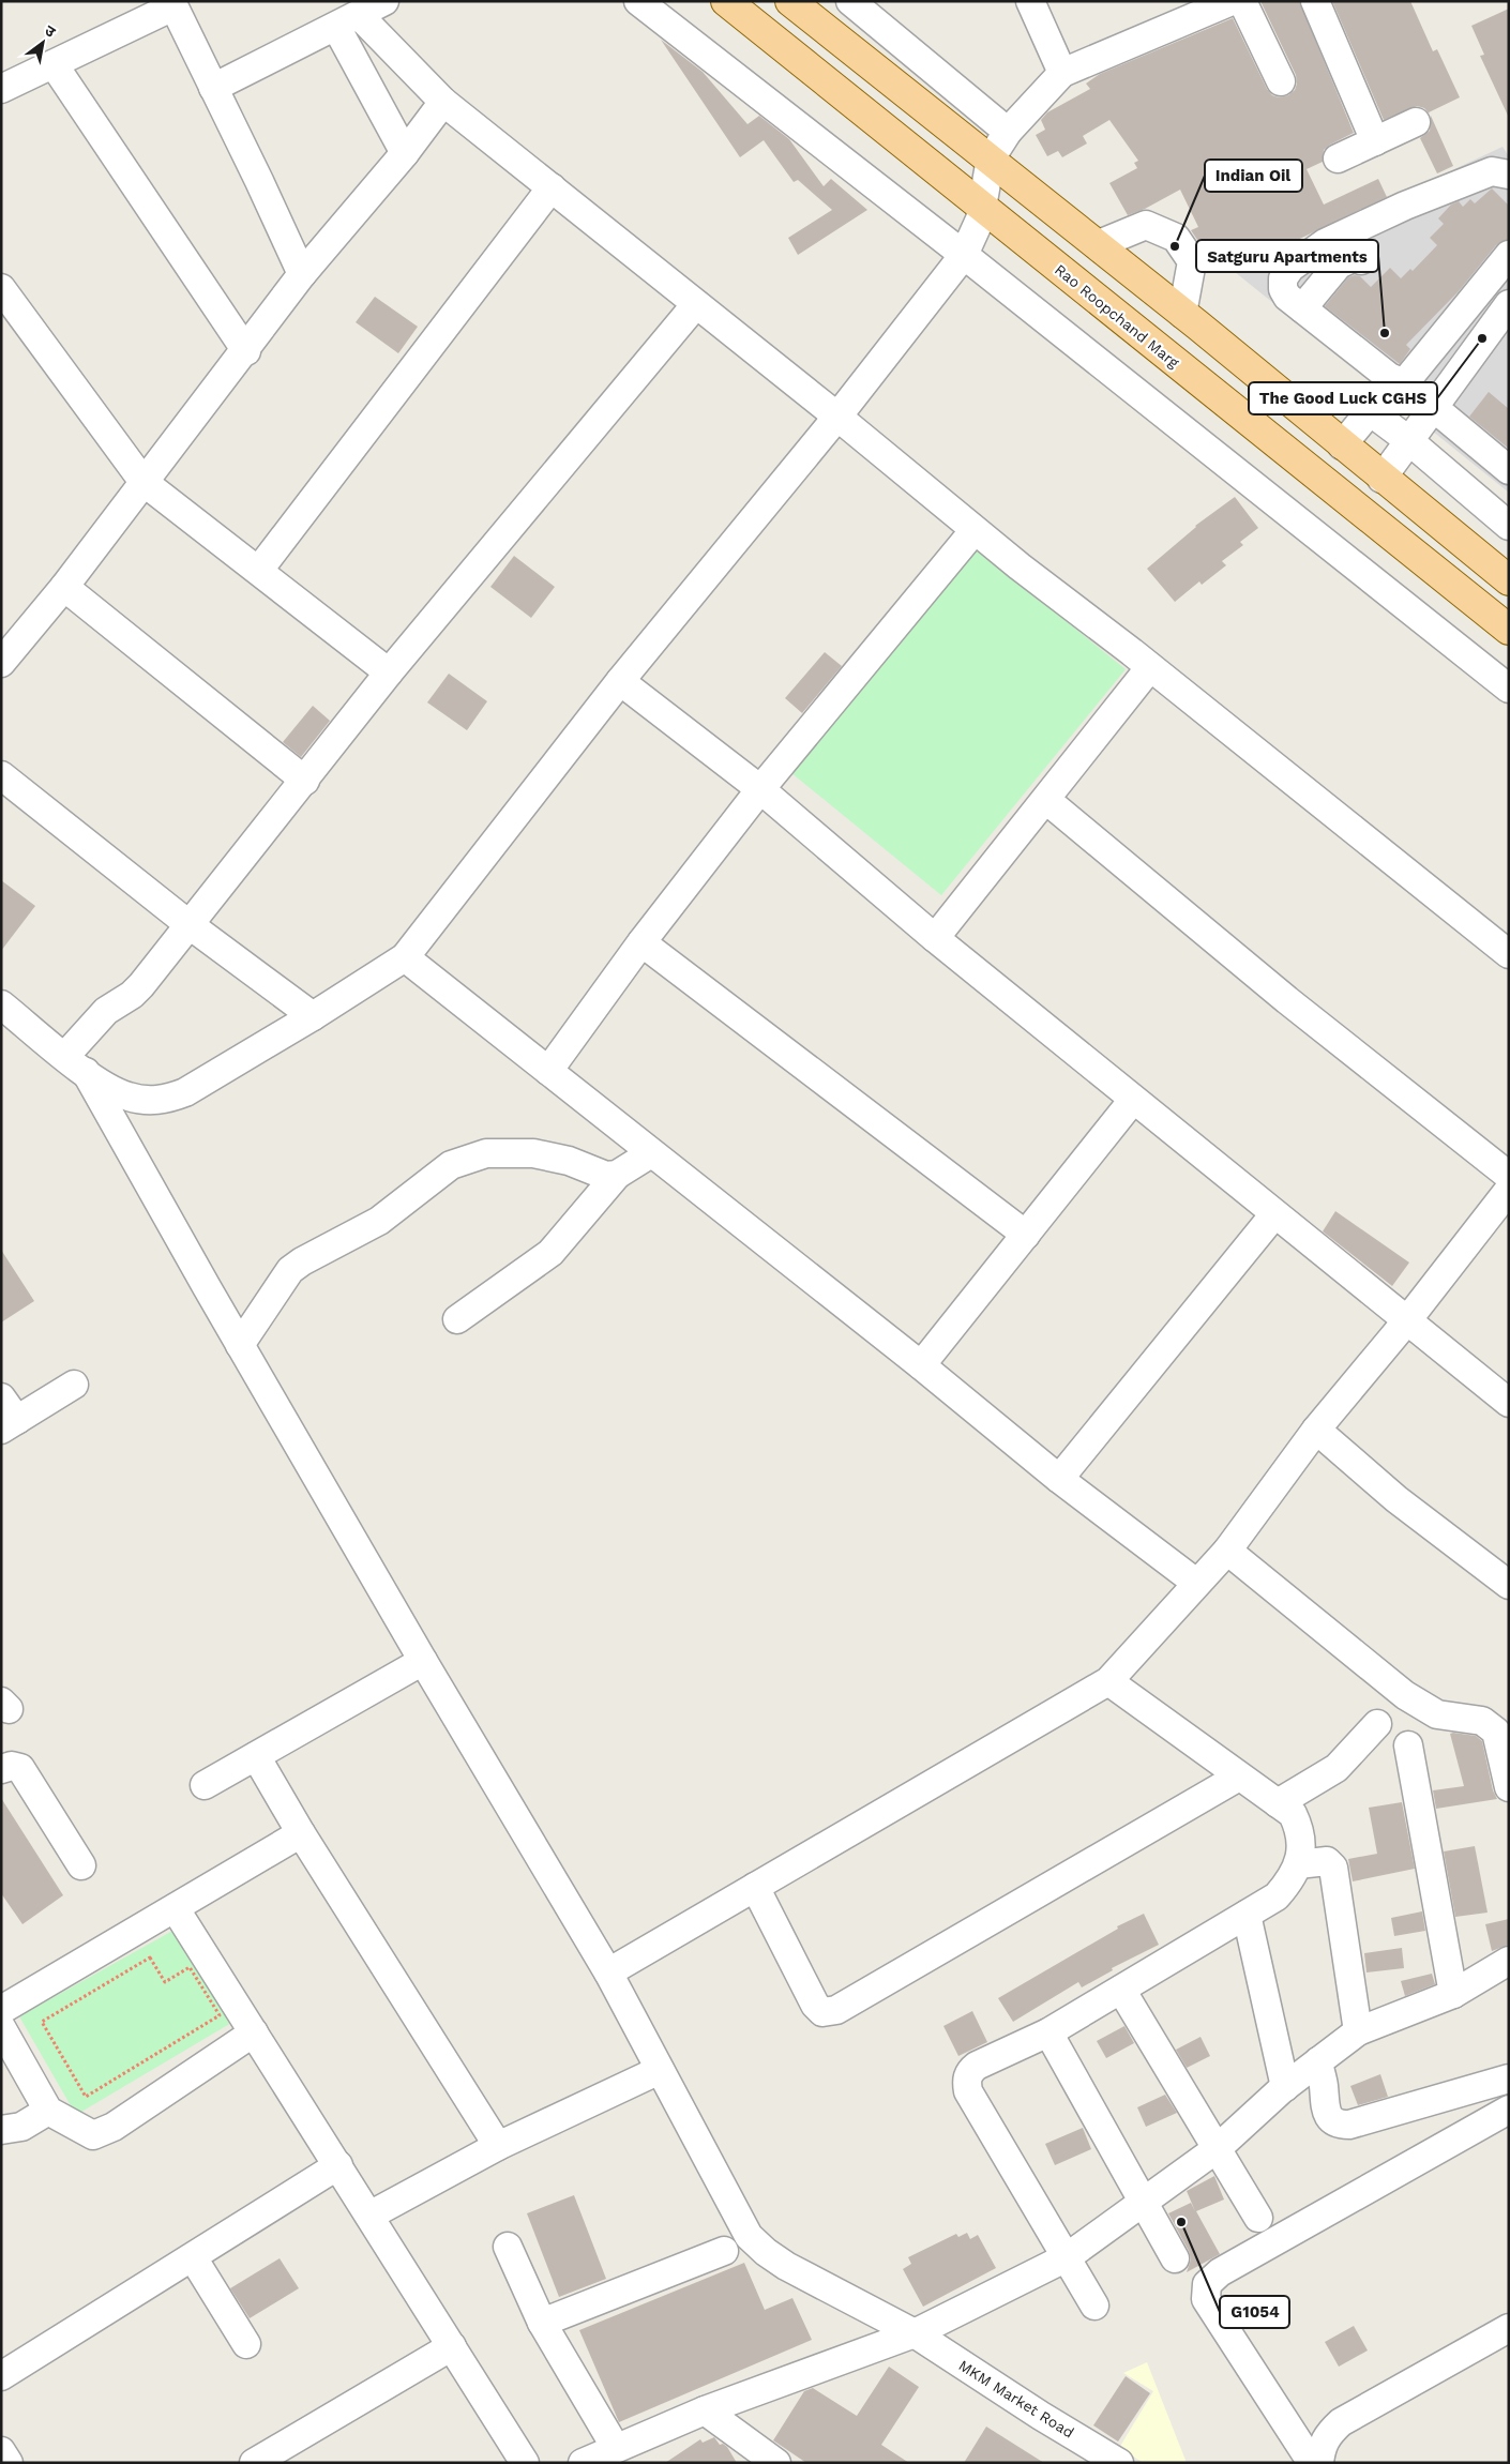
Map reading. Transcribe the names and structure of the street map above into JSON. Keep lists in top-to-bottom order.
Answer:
{
  "streets": {
    "main road": ["Rao Roopchand Marg"],
    "street": ["MKM Market Road"]
  },
  "places": [
    "Indian Oil",
    "Satguru Apartments",
    "The Good Luck CGHS",
    "G1054"
  ],
  "north": "top right"
}
